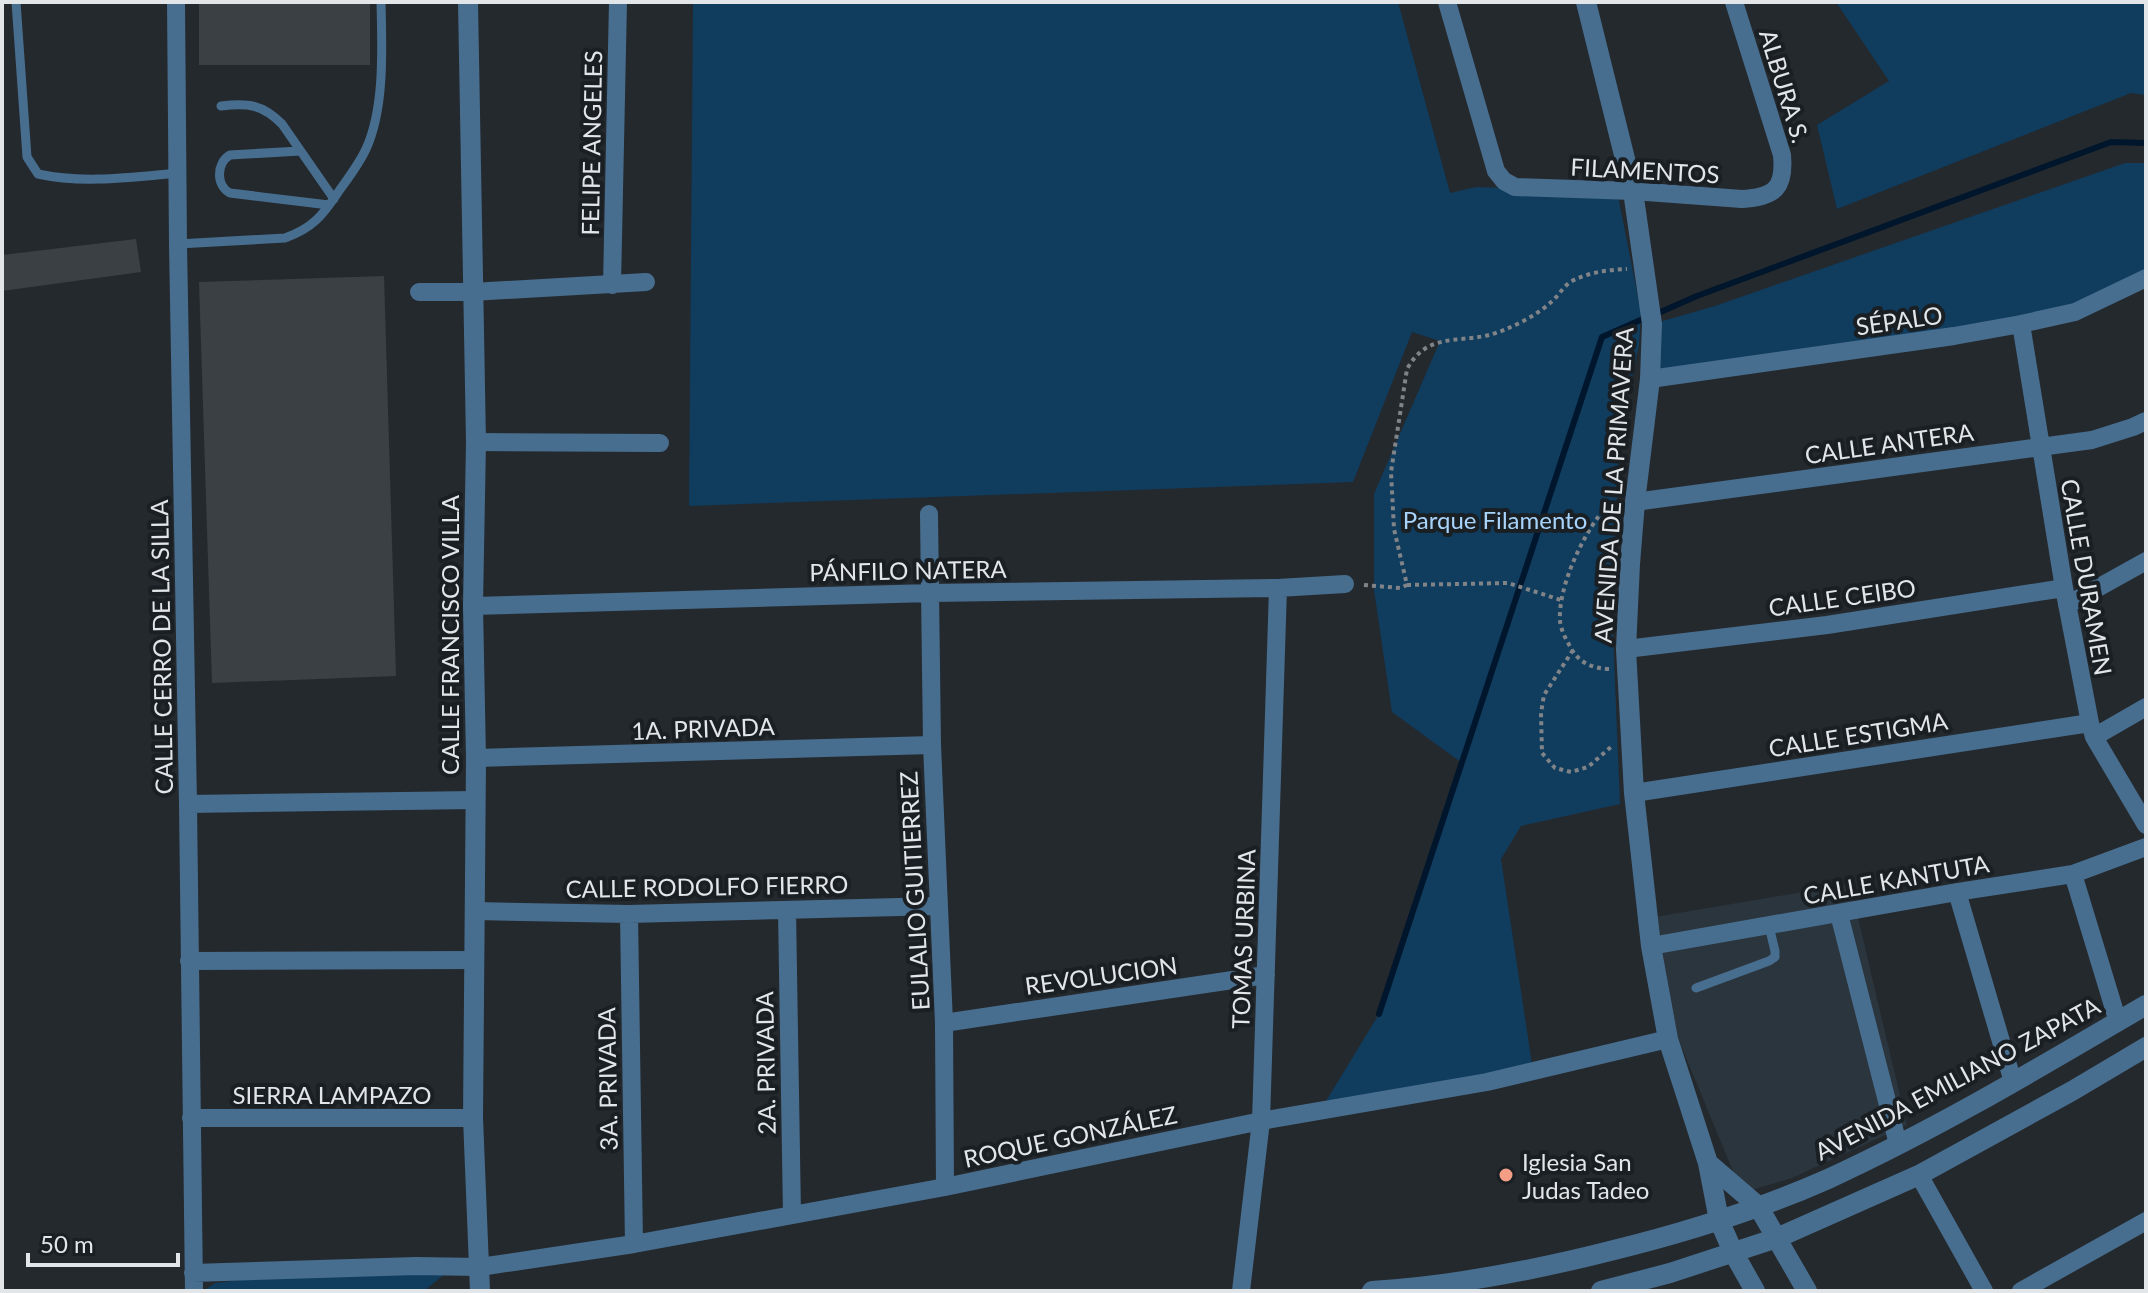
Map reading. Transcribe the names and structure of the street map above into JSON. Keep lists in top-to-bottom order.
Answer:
{
  "streets": {
    "street": [
      "ALBURA S.",
      "FELIPE ANGELES",
      "FILAMENTOS",
      "SÉPALO",
      "CALLE ANTERA",
      "AVENIDA DE LA PRIMAVERA",
      "PÁNFILO NATERA",
      "CALLE DURAMEN",
      "CALLE CEIBO",
      "CALLE FRANCISCO VILLA",
      "CALLE CERRO DE LA SILLA",
      "1A. PRIVADA",
      "CALLE ESTIGMA",
      "CALLE KANTUTA",
      "CALLE RODOLFO FIERRO",
      "EULALIO GUITIERREZ",
      "TOMAS URBINA",
      "REVOLUCION",
      "2A. PRIVADA",
      "AVENIDA EMILIANO ZAPATA",
      "3A. PRIVADA",
      "SIERRA LAMPAZO",
      "ROQUE GONZÁLEZ"
    ]
  },
  "crossings": [
    ["ALBURA S.", "FILAMENTOS"],
    ["FILAMENTOS", "AVENIDA DE LA PRIMAVERA"],
    ["SÉPALO", "AVENIDA DE LA PRIMAVERA"],
    ["SÉPALO", "CALLE DURAMEN"],
    ["CALLE ANTERA", "AVENIDA DE LA PRIMAVERA"],
    ["CALLE ANTERA", "CALLE DURAMEN"],
    ["AVENIDA DE LA PRIMAVERA", "CALLE CEIBO"],
    ["AVENIDA DE LA PRIMAVERA", "CALLE ESTIGMA"],
    ["AVENIDA DE LA PRIMAVERA", "CALLE KANTUTA"],
    ["AVENIDA DE LA PRIMAVERA", "AVENIDA EMILIANO ZAPATA"],
    ["AVENIDA DE LA PRIMAVERA", "ROQUE GONZÁLEZ"],
    ["PÁNFILO NATERA", "CALLE FRANCISCO VILLA"],
    ["PÁNFILO NATERA", "EULALIO GUITIERREZ"],
    ["PÁNFILO NATERA", "TOMAS URBINA"],
    ["CALLE DURAMEN", "CALLE CEIBO"],
    ["CALLE DURAMEN", "CALLE ESTIGMA"],
    ["CALLE FRANCISCO VILLA", "1A. PRIVADA"],
    ["CALLE FRANCISCO VILLA", "CALLE RODOLFO FIERRO"],
    ["CALLE FRANCISCO VILLA", "SIERRA LAMPAZO"],
    ["CALLE FRANCISCO VILLA", "ROQUE GONZÁLEZ"],
    ["CALLE CERRO DE LA SILLA", "SIERRA LAMPAZO"],
    ["CALLE CERRO DE LA SILLA", "ROQUE GONZÁLEZ"],
    ["1A. PRIVADA", "EULALIO GUITIERREZ"],
    ["CALLE RODOLFO FIERRO", "EULALIO GUITIERREZ"],
    ["CALLE RODOLFO FIERRO", "2A. PRIVADA"],
    ["CALLE RODOLFO FIERRO", "3A. PRIVADA"],
    ["EULALIO GUITIERREZ", "REVOLUCION"],
    ["EULALIO GUITIERREZ", "ROQUE GONZÁLEZ"],
    ["TOMAS URBINA", "REVOLUCION"],
    ["TOMAS URBINA", "ROQUE GONZÁLEZ"],
    ["2A. PRIVADA", "ROQUE GONZÁLEZ"],
    ["3A. PRIVADA", "ROQUE GONZÁLEZ"]
  ],
  "parks": ["Parque Filamento"],
  "places": ["Iglesia San Judas Tadeo"],
  "scale_bar": "50 m"
}
